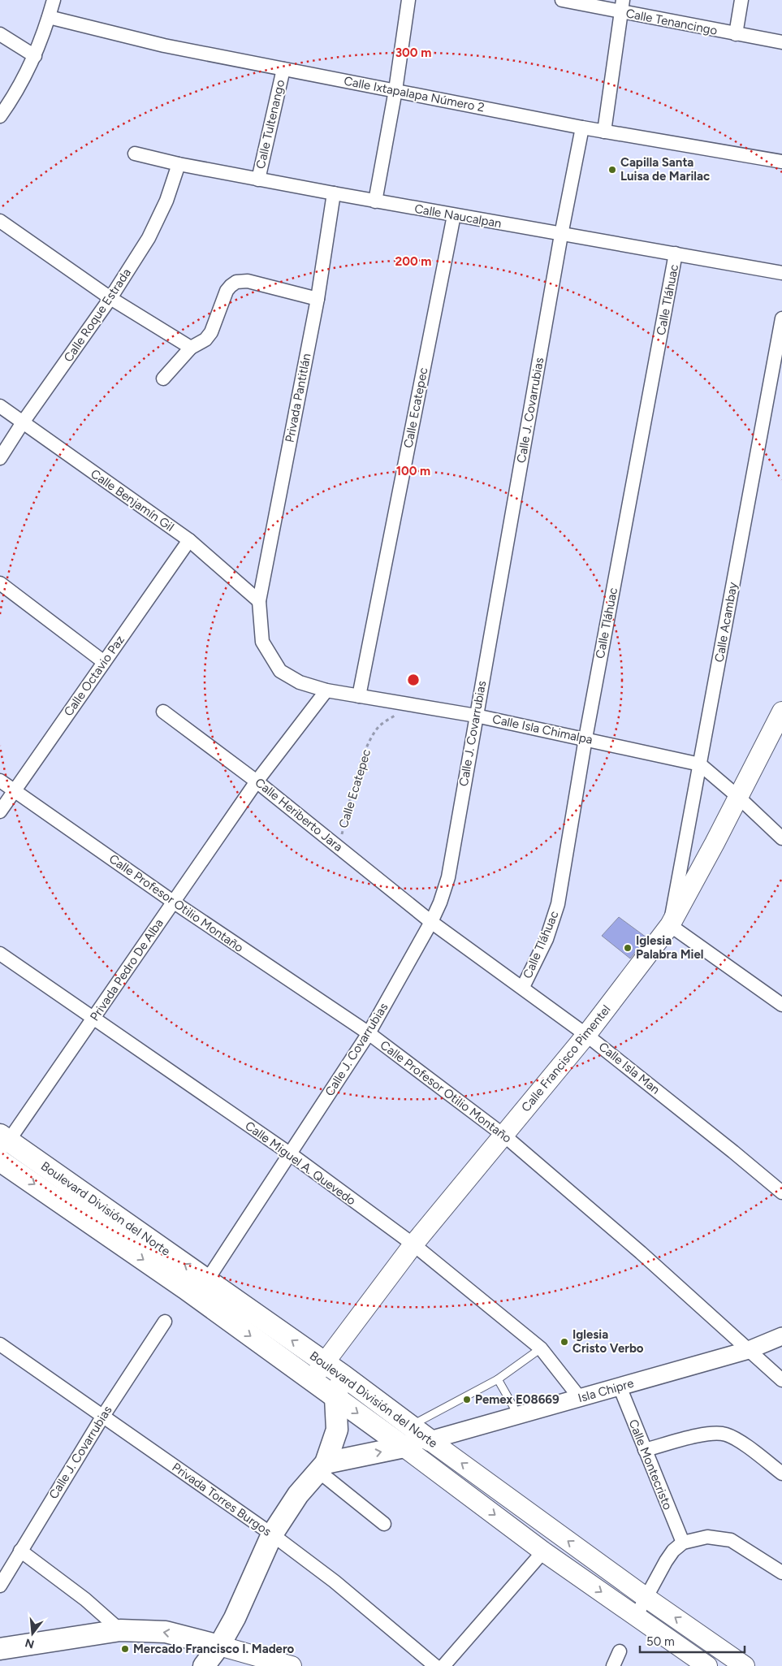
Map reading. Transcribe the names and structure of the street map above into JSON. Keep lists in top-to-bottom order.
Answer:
{
  "streets": {
    "main road": ["Calle Francisco Pimentel", "Boulevard División del Norte", "Isla Chipre"],
    "street": [
      "Calle Tenancingo",
      "Calle Ixtapalapa Número 2",
      "Calle Tultenango",
      "Calle Naucalpan",
      "Calle Tláhuac",
      "Calle Roque Estrada",
      "Privada Pantitlán",
      "Calle Ecatepec",
      "Calle J. Covarrubias",
      "Calle Benjamín Gil",
      "Calle Acambay",
      "Calle Octavio Paz",
      "Calle Isla Chimalpa",
      "Calle Heriberto Jara",
      "Calle Profesor Otilio Montaño",
      "Privada Pedro De Alba",
      "Calle Isla Man",
      "Calle Miguel A. Quevedo",
      "Calle Montecristo",
      "Privada Torres Burgos"
    ]
  },
  "crossings": [
    ["Calle Ixtapalapa Número 2", "Calle Tultenango"],
    ["Calle Ixtapalapa Número 2", "Calle J. Covarrubias"],
    ["Calle Tultenango", "Calle Naucalpan"],
    ["Calle Naucalpan", "Calle Tláhuac"],
    ["Calle Naucalpan", "Calle Roque Estrada"],
    ["Calle Naucalpan", "Privada Pantitlán"],
    ["Calle Naucalpan", "Calle Ecatepec"],
    ["Calle Naucalpan", "Calle J. Covarrubias"],
    ["Calle Tláhuac", "Calle Isla Chimalpa"],
    ["Calle Tláhuac", "Calle Isla Man"],
    ["Calle Roque Estrada", "Calle Benjamín Gil"],
    ["Privada Pantitlán", "Calle Benjamín Gil"],
    ["Privada Pantitlán", "Calle Isla Chimalpa"],
    ["Calle Ecatepec", "Calle Isla Chimalpa"],
    ["Calle Ecatepec", "Calle Heriberto Jara"],
    ["Calle J. Covarrubias", "Calle Isla Chimalpa"],
    ["Calle J. Covarrubias", "Calle Heriberto Jara"],
    ["Calle J. Covarrubias", "Calle Profesor Otilio Montaño"],
    ["Calle J. Covarrubias", "Calle Isla Man"],
    ["Calle J. Covarrubias", "Calle Miguel A. Quevedo"],
    ["Calle J. Covarrubias", "Boulevard División del Norte"],
    ["Calle J. Covarrubias", "Privada Torres Burgos"],
    ["Calle Benjamín Gil", "Calle Octavio Paz"],
    ["Calle Benjamín Gil", "Calle Isla Chimalpa"],
    ["Calle Acambay", "Calle Isla Chimalpa"],
    ["Calle Acambay", "Calle Francisco Pimentel"],
    ["Calle Octavio Paz", "Calle Profesor Otilio Montaño"],
    ["Calle Isla Chimalpa", "Privada Pedro De Alba"],
    ["Calle Isla Chimalpa", "Calle Francisco Pimentel"],
    ["Calle Heriberto Jara", "Privada Pedro De Alba"],
    ["Calle Heriberto Jara", "Calle Isla Man"],
    ["Calle Profesor Otilio Montaño", "Privada Pedro De Alba"],
    ["Calle Profesor Otilio Montaño", "Calle Francisco Pimentel"],
    ["Calle Profesor Otilio Montaño", "Isla Chipre"],
    ["Privada Pedro De Alba", "Calle Miguel A. Quevedo"],
    ["Privada Pedro De Alba", "Boulevard División del Norte"],
    ["Calle Francisco Pimentel", "Calle Isla Man"],
    ["Calle Francisco Pimentel", "Calle Miguel A. Quevedo"],
    ["Calle Francisco Pimentel", "Boulevard División del Norte"],
    ["Calle Miguel A. Quevedo", "Isla Chipre"],
    ["Boulevard División del Norte", "Isla Chipre"],
    ["Isla Chipre", "Calle Montecristo"]
  ],
  "places": [
    "Capilla Santa Luisa de Marilac",
    "Iglesia Palabra Miel",
    "Iglesia Cristo Verbo",
    "Pemex E08669",
    "Mercado Francisco I. Madero"
  ],
  "scale_bar": "50 m",
  "north": "bottom",
  "rings": ["300 m", "200 m", "100 m"]
}
